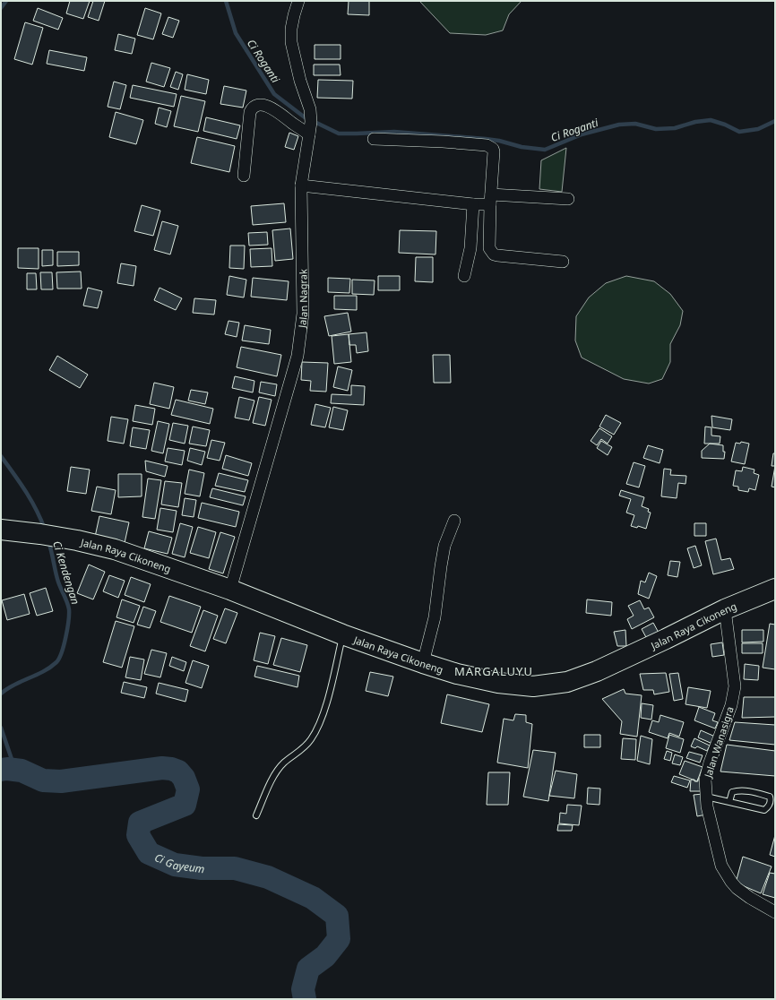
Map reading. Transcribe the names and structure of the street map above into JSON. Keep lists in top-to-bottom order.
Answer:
{
  "streets": {
    "highway": ["Jalan Raya Cikoneng"],
    "street": ["Jalan Nagrak", "Jalan Wanasigra"]
  },
  "crossings": [
    ["Jalan Nagrak", "Jalan Raya Cikoneng"],
    ["Jalan Raya Cikoneng", "Jalan Wanasigra"]
  ],
  "districts": ["MARGALUYU"],
  "water": ["Ci Roganti", "Ci Kendengan", "Ci Gayeum"]
}
